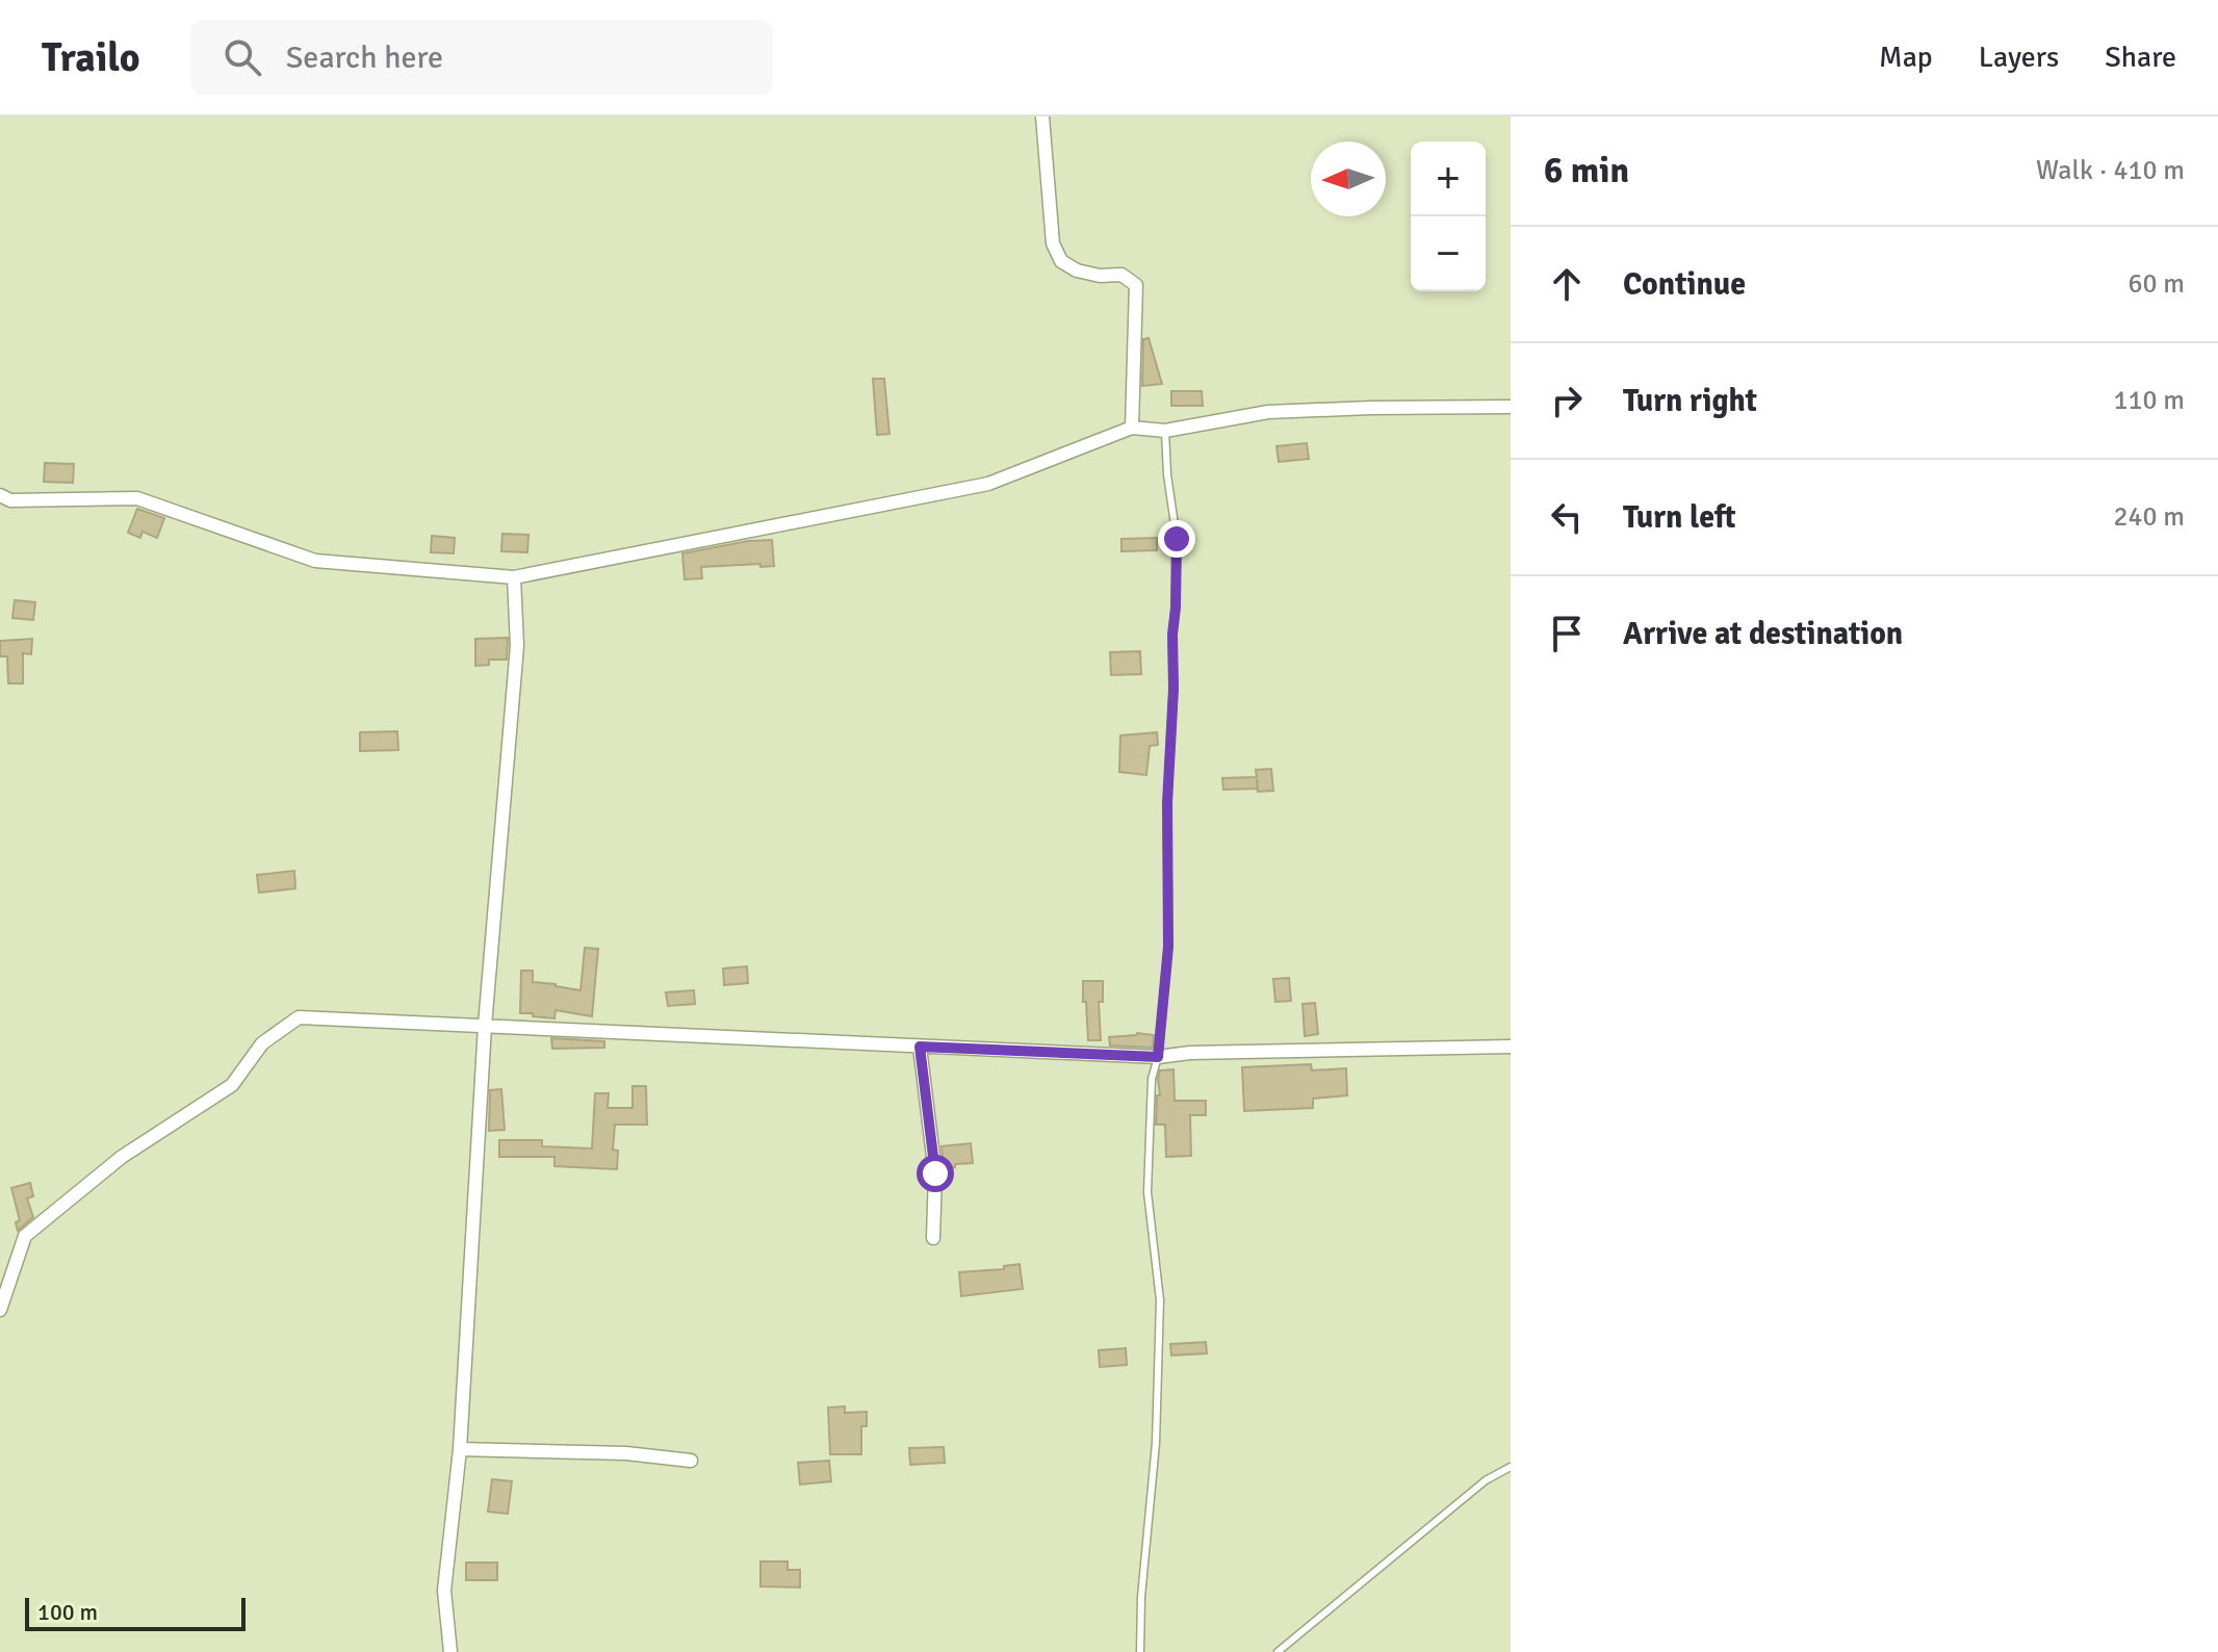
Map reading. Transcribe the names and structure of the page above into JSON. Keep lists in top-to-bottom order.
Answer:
{
  "scale_bar": "100 m",
  "north": "left",
  "page": {
    "header": "Trailo",
    "search": "Search here",
    "nav": ["Map", "Layers", "Share"],
    "heading": ["6 min", "Walk · 410 m"],
    "map_buttons": ["+", "−"],
    "list": [
      ["Continue", "60 m"],
      ["Turn right", "110 m"],
      ["Turn left", "240 m"],
      "Arrive at destination"
    ],
    "scale": "100 m"
  }
}
